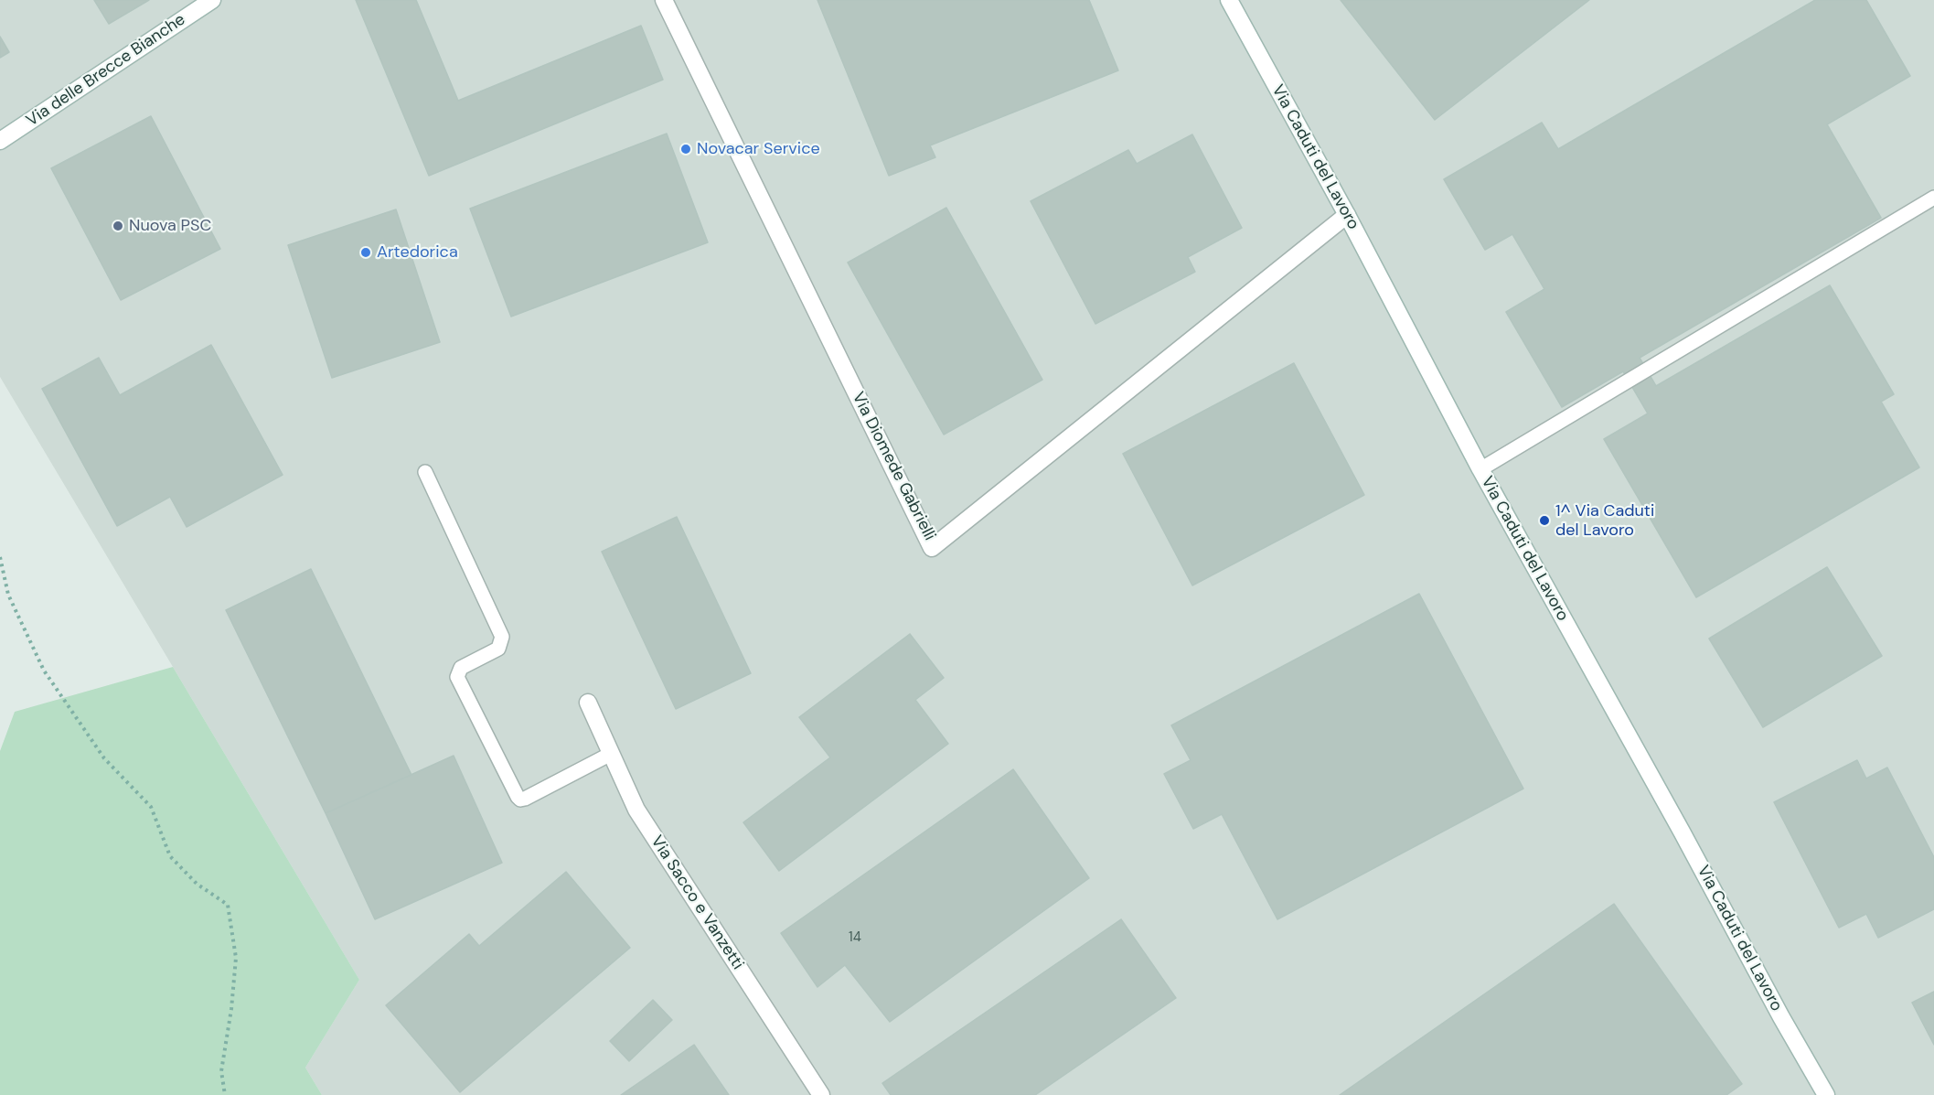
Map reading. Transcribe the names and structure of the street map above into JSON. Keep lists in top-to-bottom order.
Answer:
{
  "streets": {
    "street": [
      "Via delle Brecce Bianche",
      "Via Caduti del Lavoro",
      "Via Diomede Gabrielli",
      "Via Sacco e Vanzetti"
    ]
  },
  "crossings": [
    ["Via Caduti del Lavoro", "Via Diomede Gabrielli"]
  ],
  "places": [
    "Novacar Service",
    "Nuova PSC",
    "Artedorica",
    "1^ Via Caduti del Lavoro"
  ],
  "house_numbers": ["14"]
}
